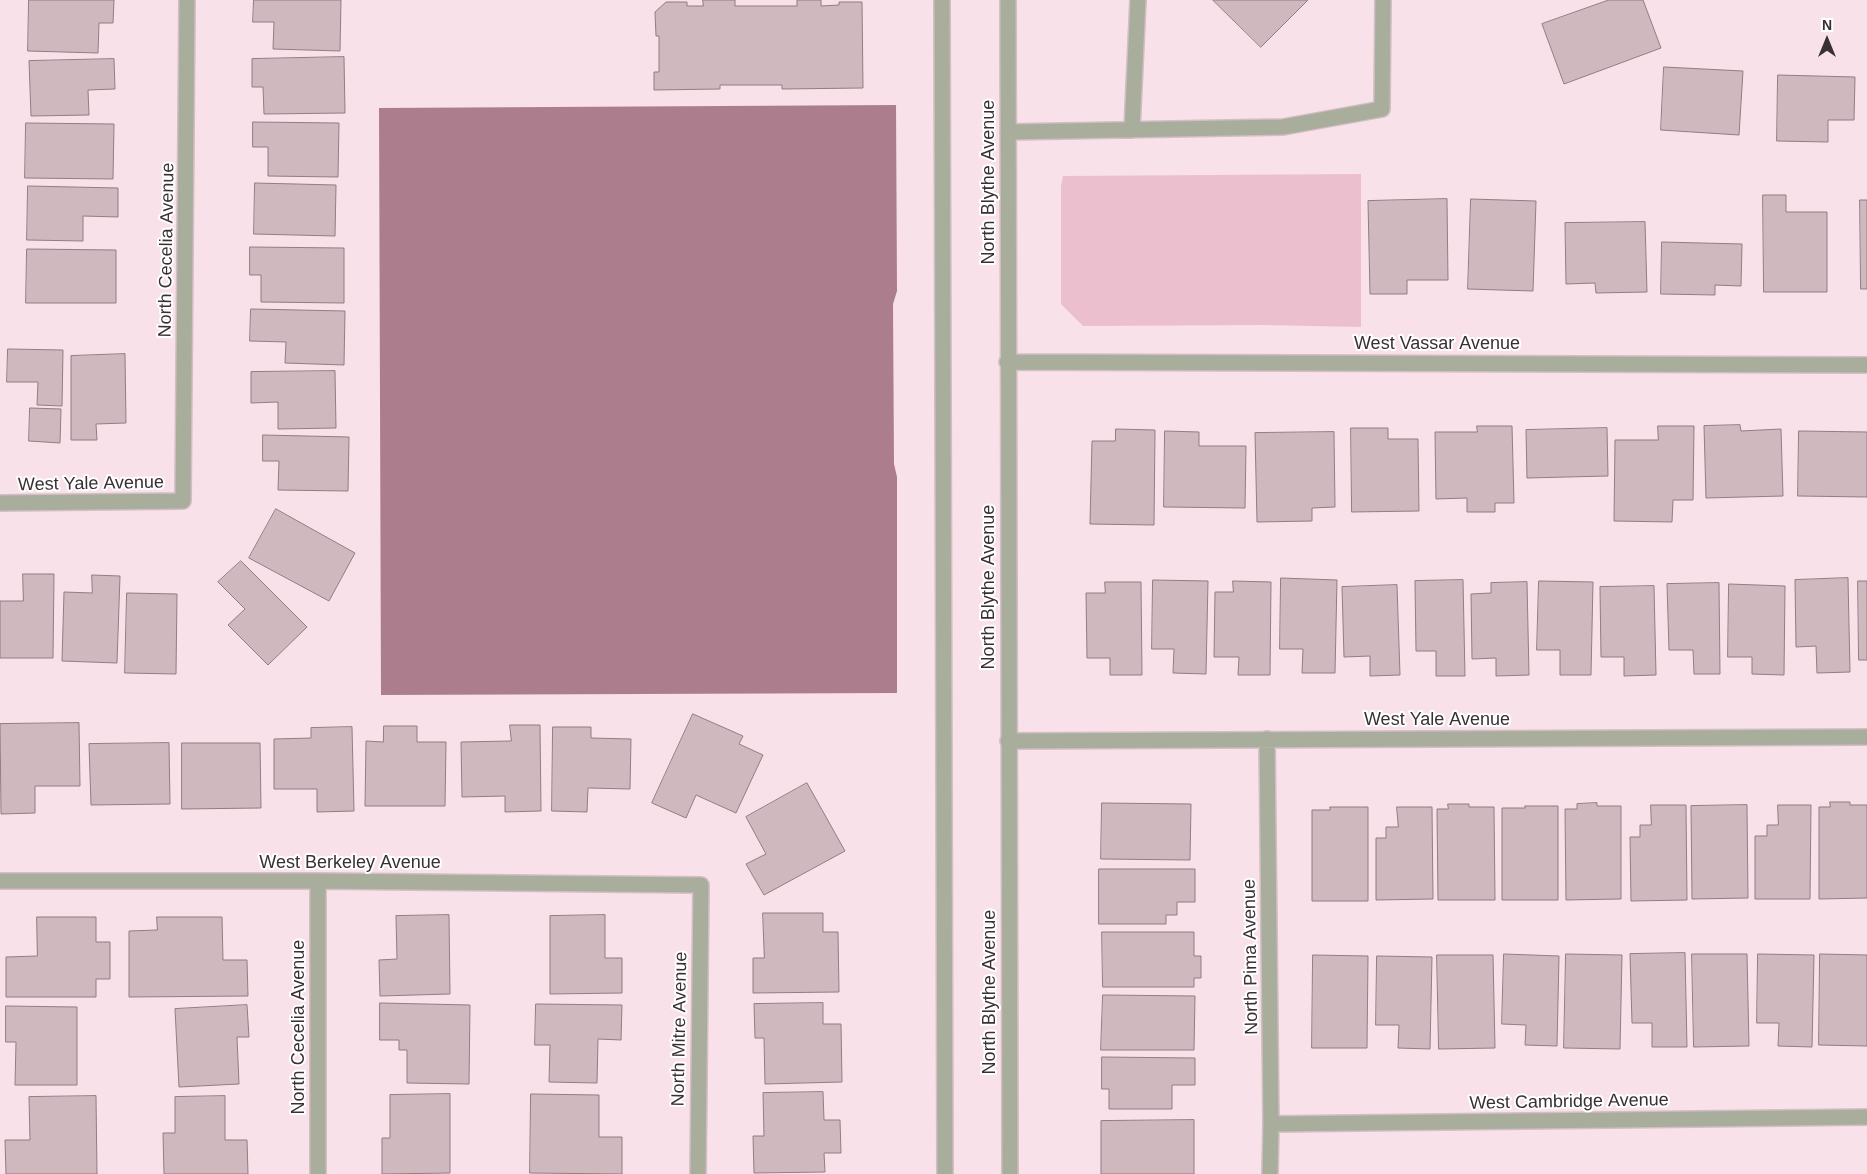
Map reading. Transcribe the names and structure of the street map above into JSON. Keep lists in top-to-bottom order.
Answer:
{
  "streets": {
    "street": [
      "North Blythe Avenue",
      "North Cecelia Avenue",
      "West Vassar Avenue",
      "West Yale Avenue",
      "West Berkeley Avenue",
      "North Pima Avenue",
      "North Mitre Avenue",
      "West Cambridge Avenue"
    ]
  },
  "crossings": [
    ["North Blythe Avenue", "West Vassar Avenue"],
    ["North Blythe Avenue", "West Yale Avenue"],
    ["North Cecelia Avenue", "West Yale Avenue"],
    ["North Cecelia Avenue", "West Berkeley Avenue"],
    ["West Yale Avenue", "North Pima Avenue"],
    ["West Berkeley Avenue", "North Mitre Avenue"],
    ["North Pima Avenue", "West Cambridge Avenue"]
  ],
  "north": "top"
}
